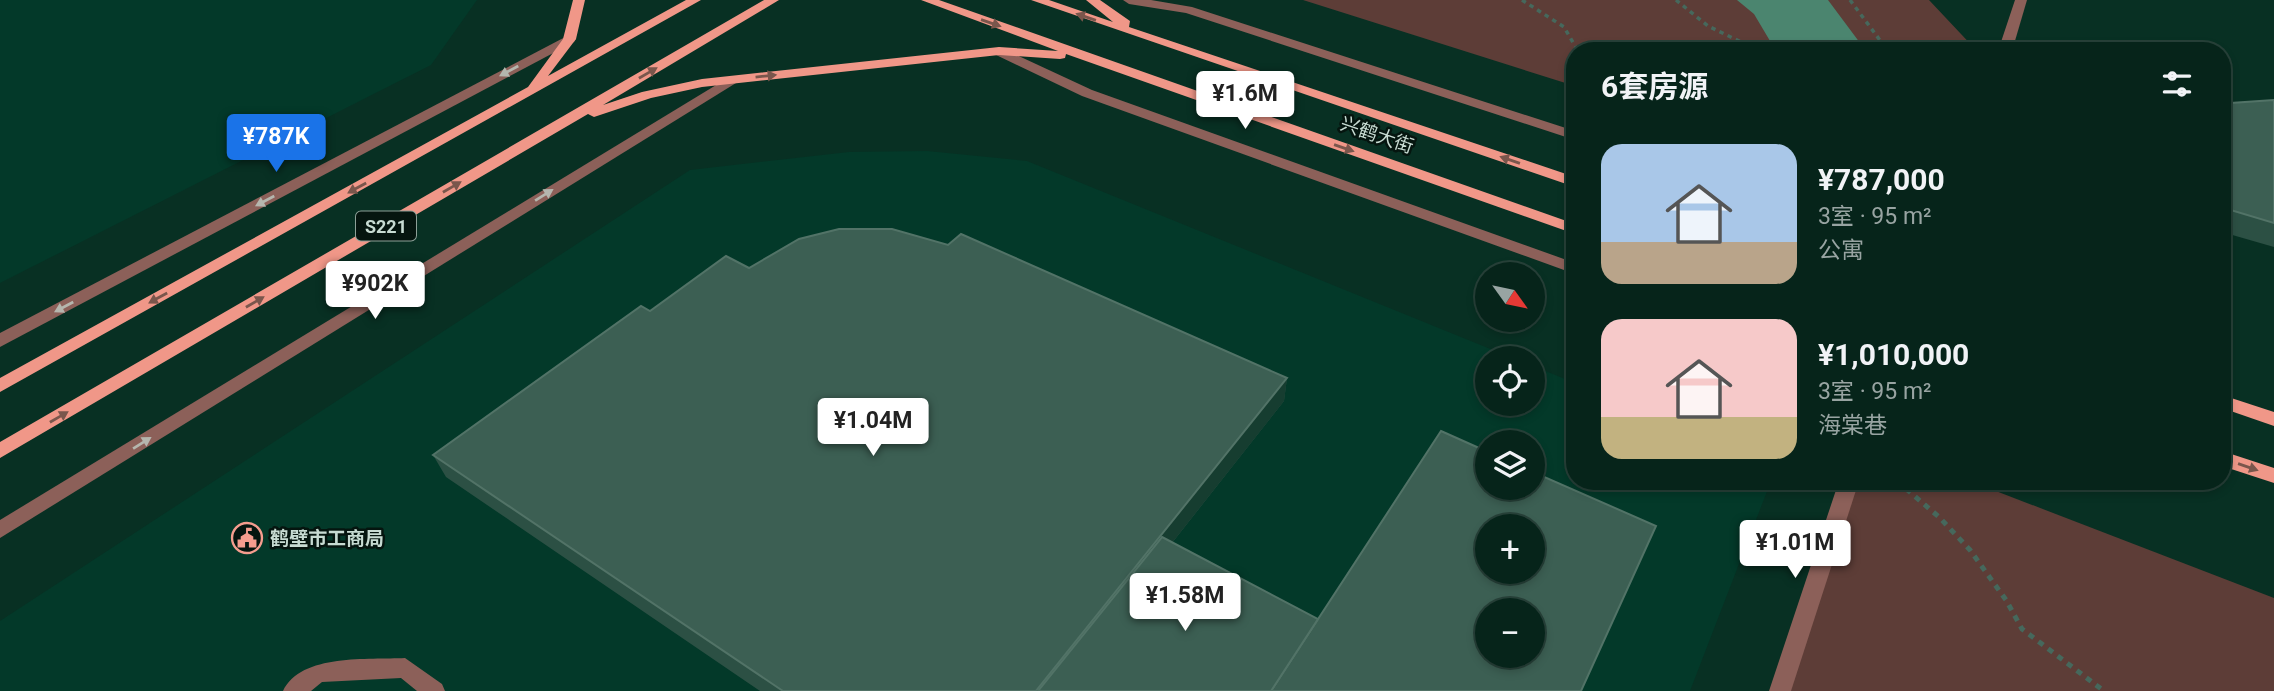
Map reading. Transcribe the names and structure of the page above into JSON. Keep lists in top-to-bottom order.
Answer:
{
  "streets": {
    "main road": ["兴鹤大街", "S221"]
  },
  "places": {
    "public building": ["鹤壁市工商局"]
  },
  "north": "bottom right",
  "page": {
    "heading": "6套房源",
    "price": [
      "¥1.6M",
      "¥787K",
      "¥902K",
      "¥1.04M",
      "¥1.01M",
      "¥1.58M"
    ],
    "list": [
      {
        "name": "¥787,000",
        "note": "3室 · 95 m² · 公寓"
      },
      {
        "name": "¥1,010,000",
        "note": "3室 · 95 m² · 海棠巷"
      }
    ],
    "map_buttons": ["+", "−"]
  }
}
